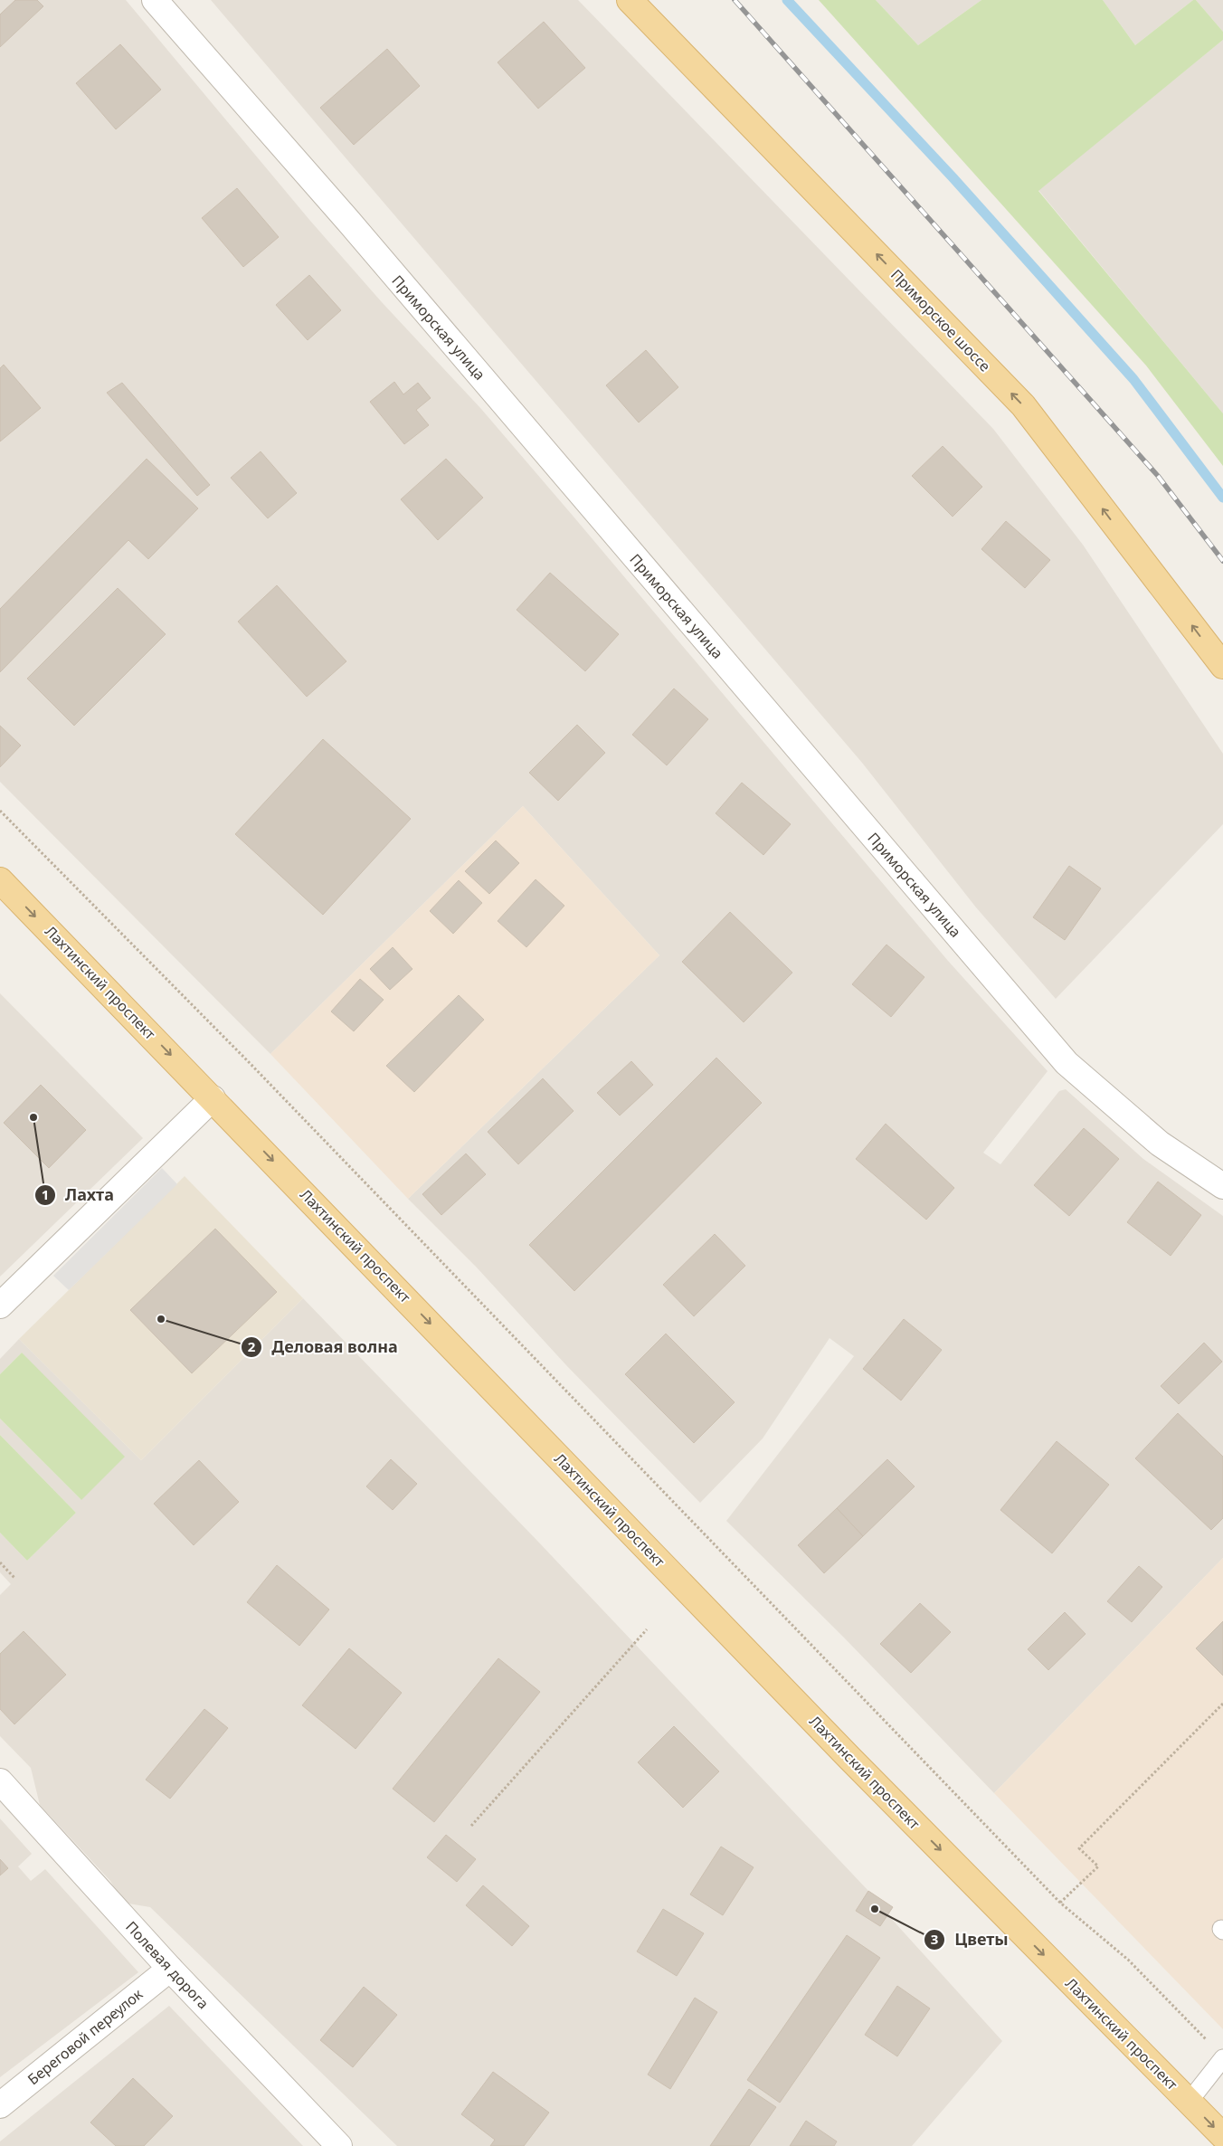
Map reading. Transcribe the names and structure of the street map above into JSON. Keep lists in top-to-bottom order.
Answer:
{
  "streets": {
    "main road": ["Приморское шоссе", "Лахтинский проспект"],
    "street": ["Приморская улица", "Полевая дорога", "Береговой переулок"]
  },
  "crossings": [
    ["Полевая дорога", "Береговой переулок"]
  ],
  "one_way": ["Приморское шоссе", "Лахтинский проспект"],
  "places": ["Лахта", "Деловая волна", "Цветы"]
}
